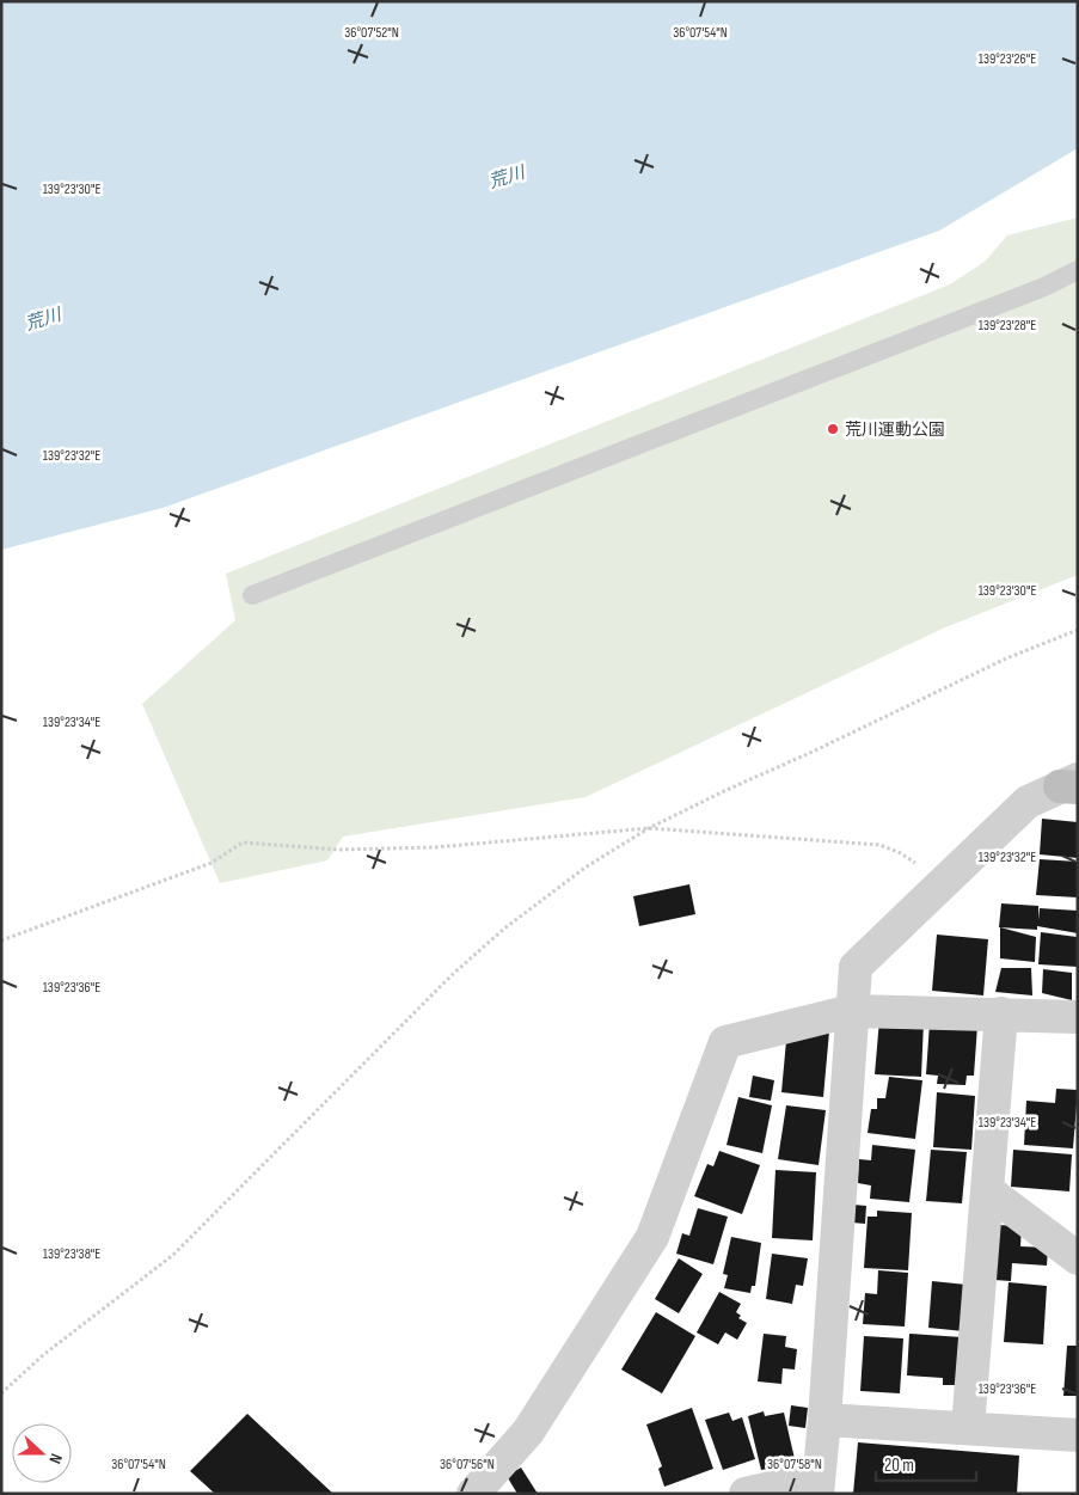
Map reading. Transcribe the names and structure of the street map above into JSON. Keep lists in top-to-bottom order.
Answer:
{
  "water": ["荒川"],
  "places": ["荒川運動公園"],
  "scale_bar": "20 m",
  "north": "right",
  "coordinates": [
    "36°07'52\"N",
    "36°07'54\"N",
    "139°23'26\"E",
    "139°23'30\"E",
    "139°23'28\"E",
    "139°23'32\"E",
    "139°23'34\"E",
    "139°23'36\"E",
    "139°23'38\"E",
    "36°07'56\"N",
    "36°07'58\"N"
  ]
}
